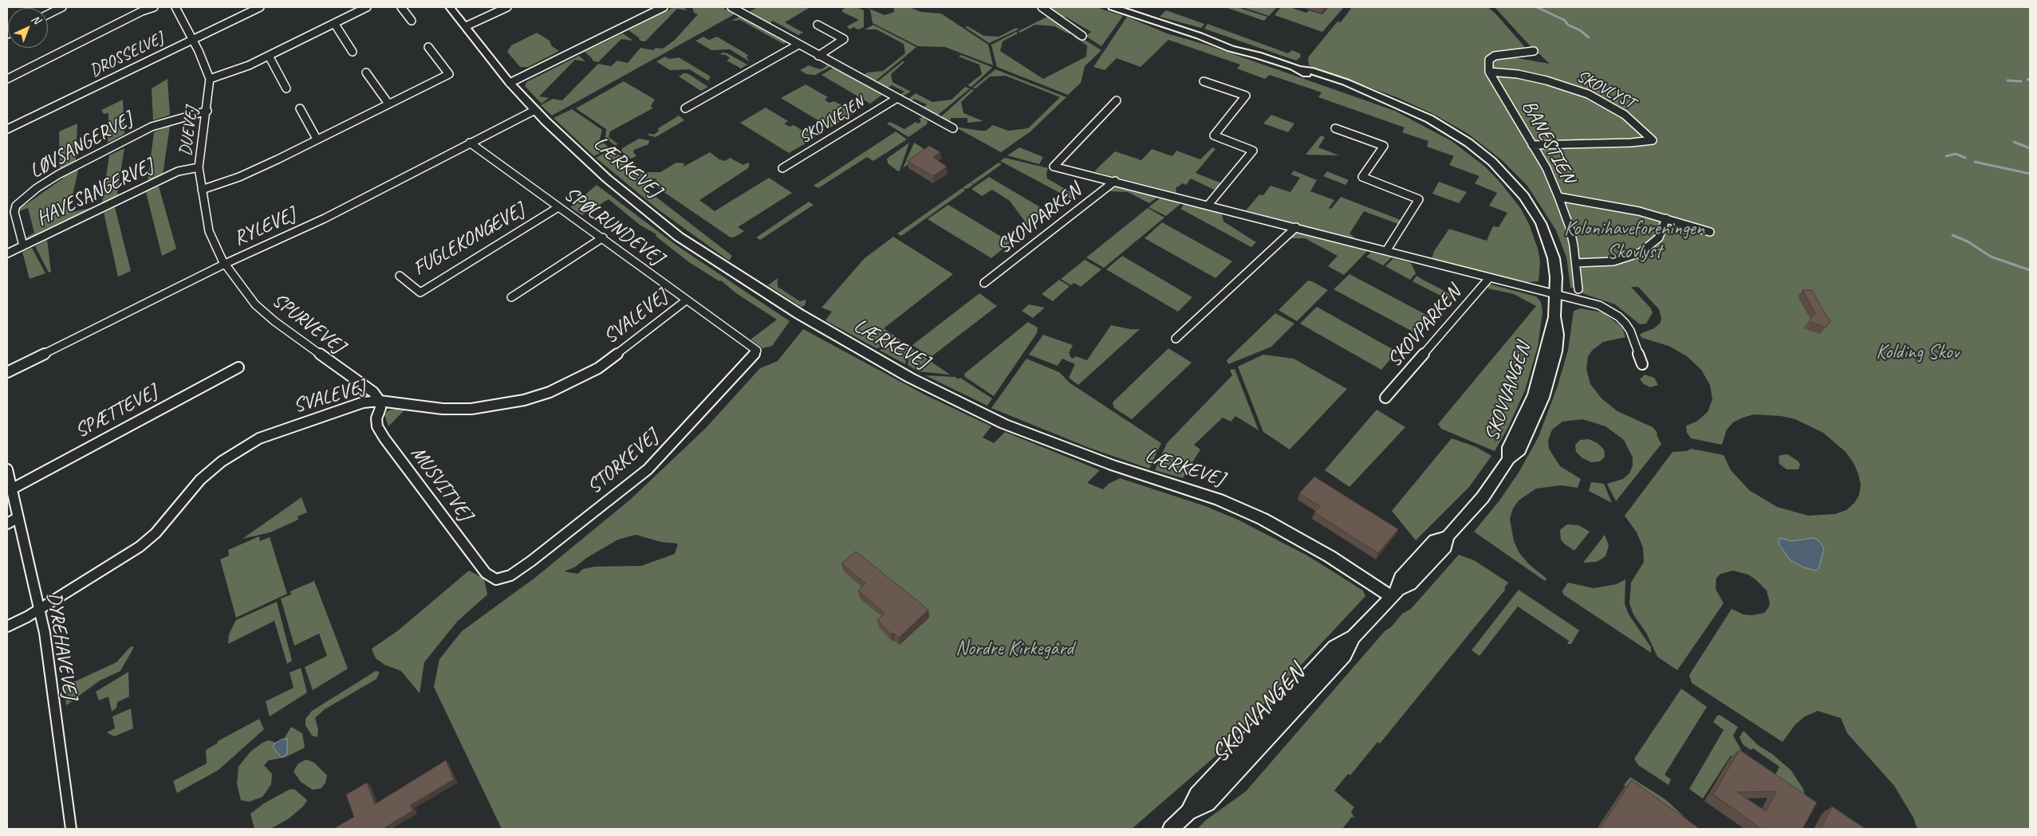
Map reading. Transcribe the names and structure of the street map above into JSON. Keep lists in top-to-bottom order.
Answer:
{
  "streets": {
    "street": [
      "DROSSELVEJ",
      "SKOVLYST",
      "SKOVVEJEN",
      "DUEVEJ",
      "BANESTIEN",
      "LØVSANGERVEJ",
      "LÆRKEVEJ",
      "HAVESANGERVEJ",
      "SKOVPARKEN",
      "SPØLRUNDEVEJ",
      "RYLEVEJ",
      "FUGLEKONGEVEJ",
      "SVALEVEJ",
      "SPURVEVEJ",
      "SKOVVANGEN",
      "SPÆTTEVEJ",
      "STORKEVEJ",
      "MUSVITVEJ",
      "DYREHAVEVEJ"
    ]
  },
  "crossings": [
    ["DROSSELVEJ", "DUEVEJ"],
    ["SKOVLYST", "BANESTIEN"],
    ["DUEVEJ", "LØVSANGERVEJ"],
    ["DUEVEJ", "HAVESANGERVEJ"],
    ["DUEVEJ", "RYLEVEJ"],
    ["DUEVEJ", "SPURVEVEJ"],
    ["LØVSANGERVEJ", "HAVESANGERVEJ"],
    ["LÆRKEVEJ", "RYLEVEJ"],
    ["LÆRKEVEJ", "SKOVVANGEN"],
    ["SKOVPARKEN", "SKOVVANGEN"],
    ["SPØLRUNDEVEJ", "RYLEVEJ"],
    ["SPØLRUNDEVEJ", "FUGLEKONGEVEJ"],
    ["SPØLRUNDEVEJ", "SVALEVEJ"],
    ["SPØLRUNDEVEJ", "STORKEVEJ"],
    ["RYLEVEJ", "SPURVEVEJ"],
    ["SVALEVEJ", "SPURVEVEJ"],
    ["SVALEVEJ", "MUSVITVEJ"],
    ["SVALEVEJ", "DYREHAVEVEJ"],
    ["SPURVEVEJ", "MUSVITVEJ"],
    ["SPÆTTEVEJ", "DYREHAVEVEJ"],
    ["STORKEVEJ", "MUSVITVEJ"]
  ],
  "parks": ["Kolonihaveforeningen Skovlyst", "Kolding Skov", "Nordre Kirkegård"],
  "north": "top right"
}
